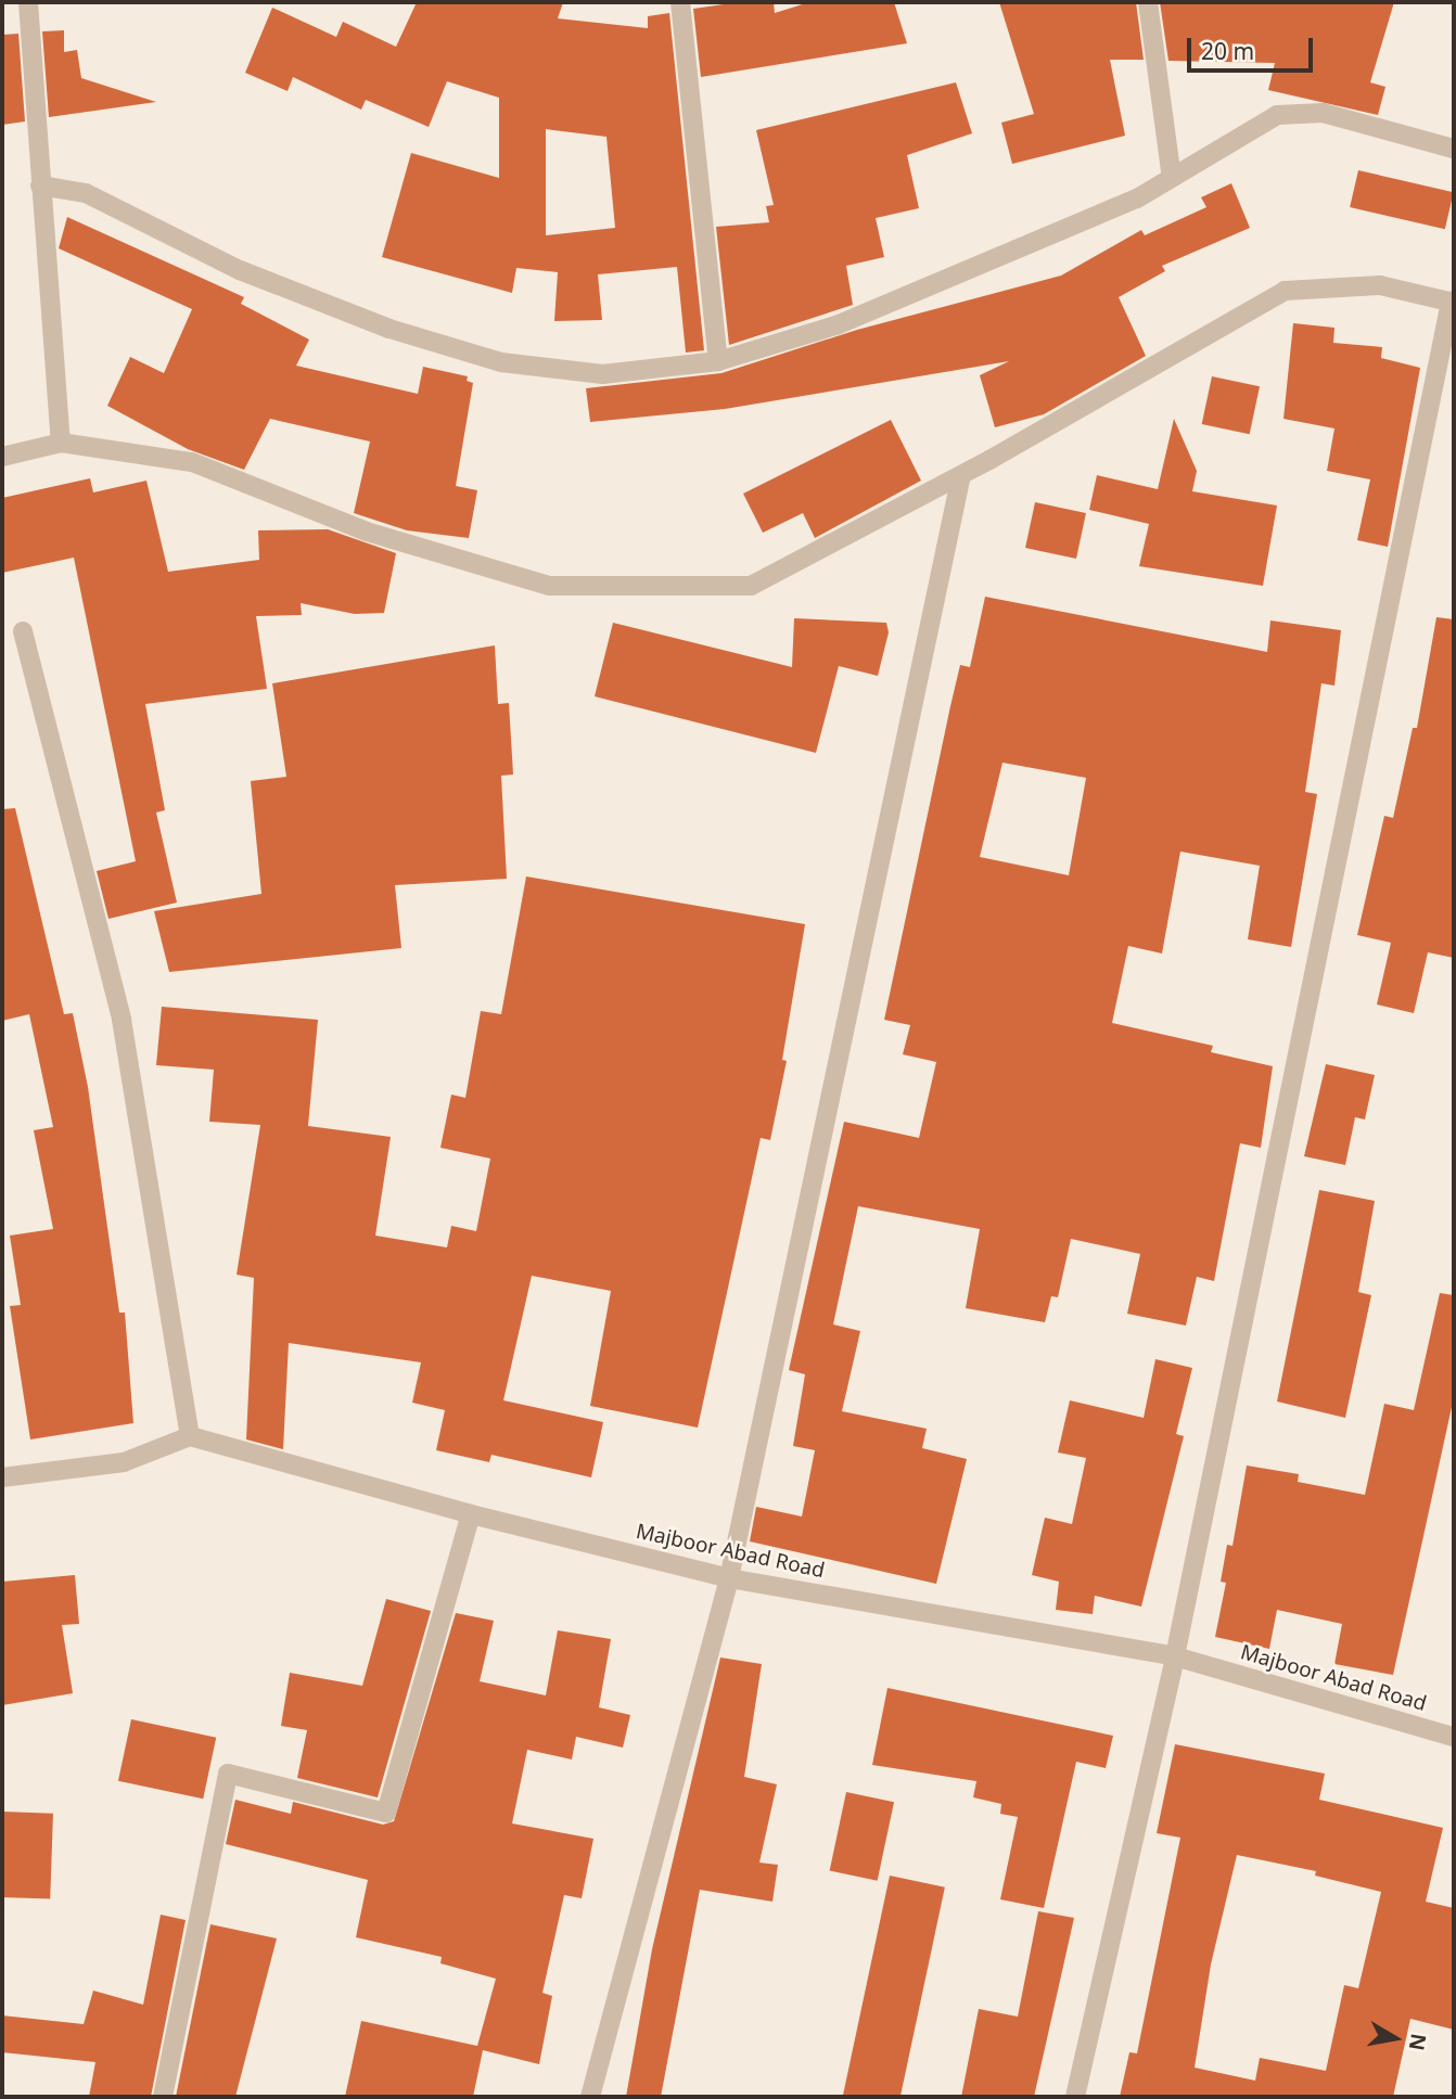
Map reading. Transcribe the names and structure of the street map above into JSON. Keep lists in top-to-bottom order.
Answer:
{
  "streets": {
    "street": ["Majboor Abad Road"]
  },
  "scale_bar": "20 m",
  "north": "right"
}
